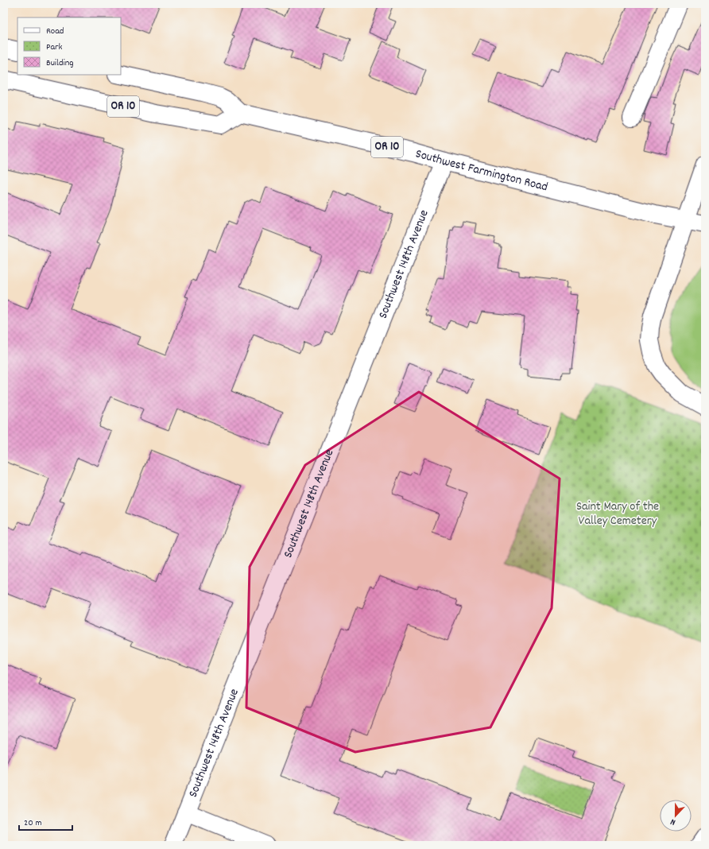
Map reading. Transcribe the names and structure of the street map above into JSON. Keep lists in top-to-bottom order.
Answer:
{
  "streets": {
    "street": ["OR 10", "Southwest Farmington Road", "Southwest 148th Avenue"]
  },
  "crossings": [
    ["OR 10", "Southwest Farmington Road"],
    ["Southwest Farmington Road", "Southwest 148th Avenue"]
  ],
  "parks": ["Saint Mary of the Valley Cemetery"],
  "legend": ["Road", "Park", "Building"],
  "scale_bar": "20 m",
  "north": "bottom"
}
